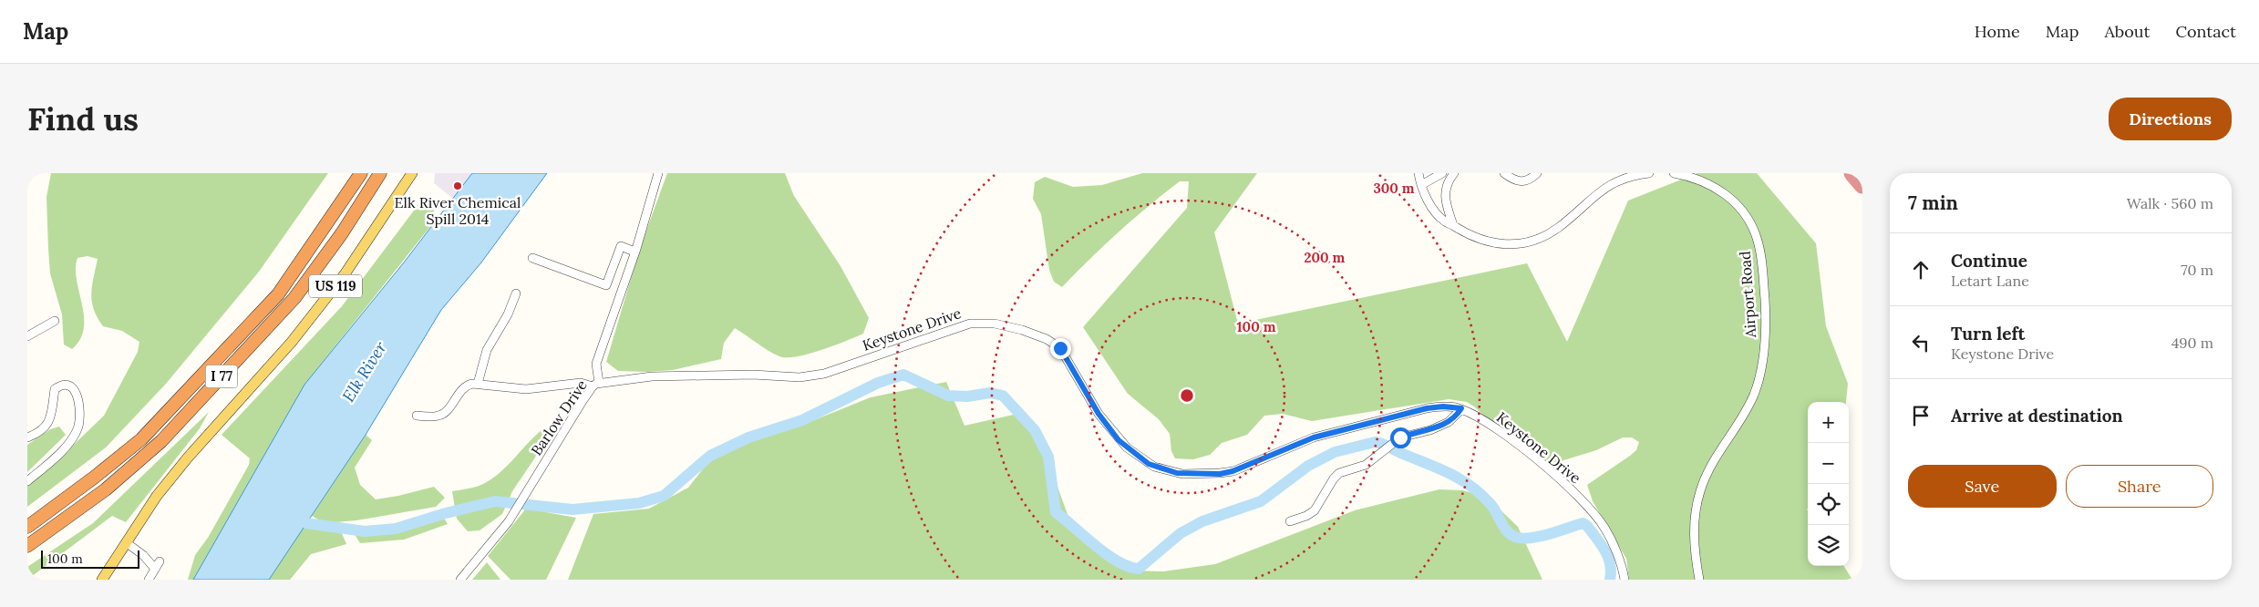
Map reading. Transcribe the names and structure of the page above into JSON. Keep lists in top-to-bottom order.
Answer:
{
  "streets": {
    "highway": ["I 77"],
    "main road": ["US 119"],
    "street": ["Airport Road", "Keystone Drive", "Barlow Drive"]
  },
  "crossings": [
    ["Keystone Drive", "Barlow Drive"]
  ],
  "water": ["Elk River"],
  "places": ["Elk River Chemical Spill 2014"],
  "scale_bar": "100 m",
  "page": {
    "header": "Map",
    "nav": [
      "Home",
      "Map",
      "About",
      "Contact"
    ],
    "buttons": [
      "Directions",
      ["Save", "Share"]
    ],
    "title": "Find us",
    "heading": ["7 min", "Walk · 560 m"],
    "list": [
      ["Continue", "Letart Lane", "70 m"],
      ["Turn left", "Keystone Drive", "490 m"],
      "Arrive at destination"
    ],
    "map_buttons": ["+", "−"],
    "scale": "100 m"
  },
  "rings": ["300 m", "200 m", "100 m"]
}
